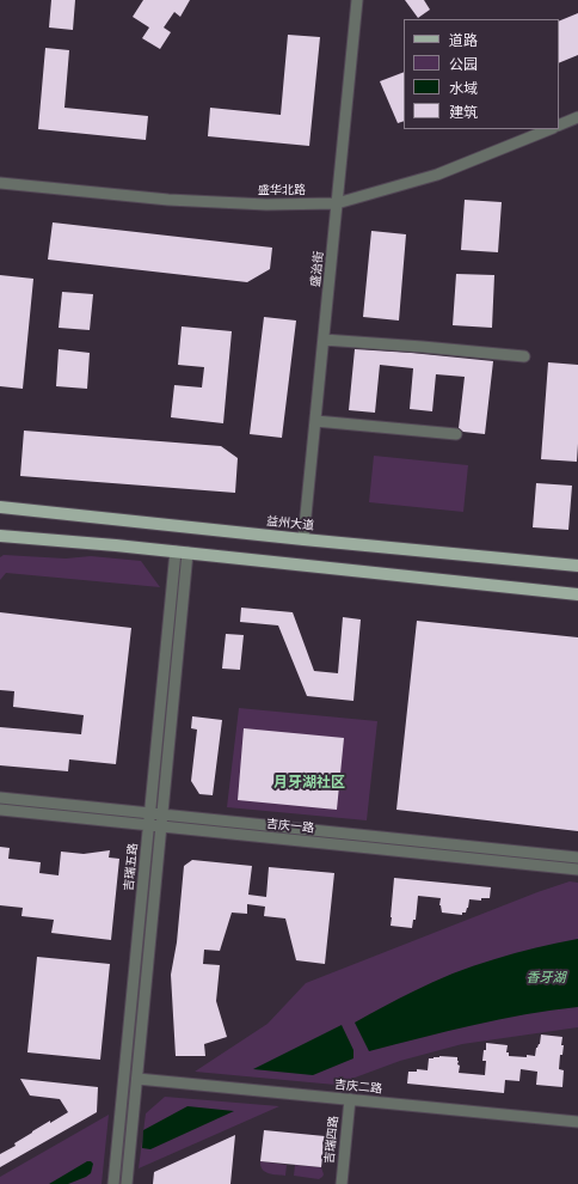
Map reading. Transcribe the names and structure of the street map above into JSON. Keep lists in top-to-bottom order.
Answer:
{
  "streets": {
    "main road": ["益州大道"],
    "street": [
      "盛华北路",
      "盛治街",
      "吉庆一路",
      "吉瑞五路",
      "吉庆二路",
      "吉瑞四路"
    ]
  },
  "crossings": [
    ["盛华北路", "盛治街"],
    ["盛治街", "益州大道"],
    ["吉庆一路", "吉瑞五路"],
    ["吉庆二路", "吉瑞四路"]
  ],
  "districts": ["月牙湖社区"],
  "water": ["香牙湖"],
  "legend": [
    "道路",
    "公园",
    "水域",
    "建筑"
  ]
}
